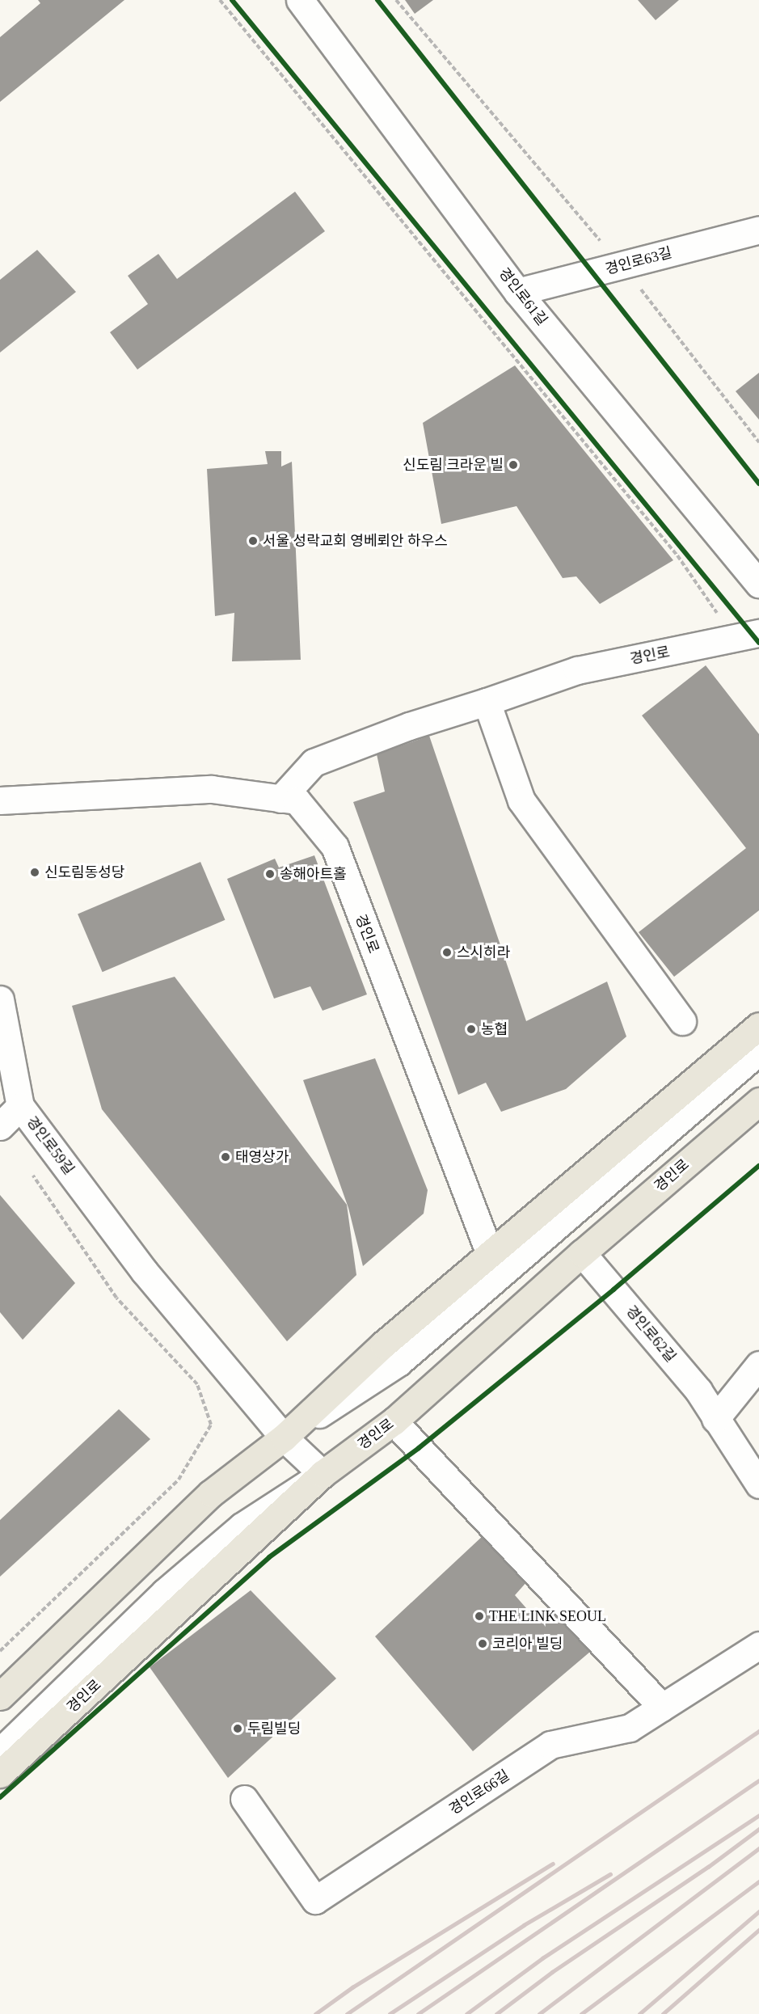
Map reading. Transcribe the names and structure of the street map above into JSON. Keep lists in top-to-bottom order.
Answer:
{
  "streets": {
    "main road": ["경인로"],
    "street": [
      "경인로63길",
      "경인로61길",
      "경인로59길",
      "경인로62길",
      "경인로66길"
    ]
  },
  "crossings": [
    ["경인로63길", "경인로61길"],
    ["경인로", "경인로59길"],
    ["경인로", "경인로62길"]
  ],
  "places": [
    "신도림 크라운 빌",
    "서울 성락교회 영베뢰안 하우스",
    "신도림동성당",
    "송해아트홀",
    "스시히라",
    "농협",
    "태영상가",
    "THE LINK SEOUL",
    "코리아 빌딩",
    "두림빌딩"
  ]
}
